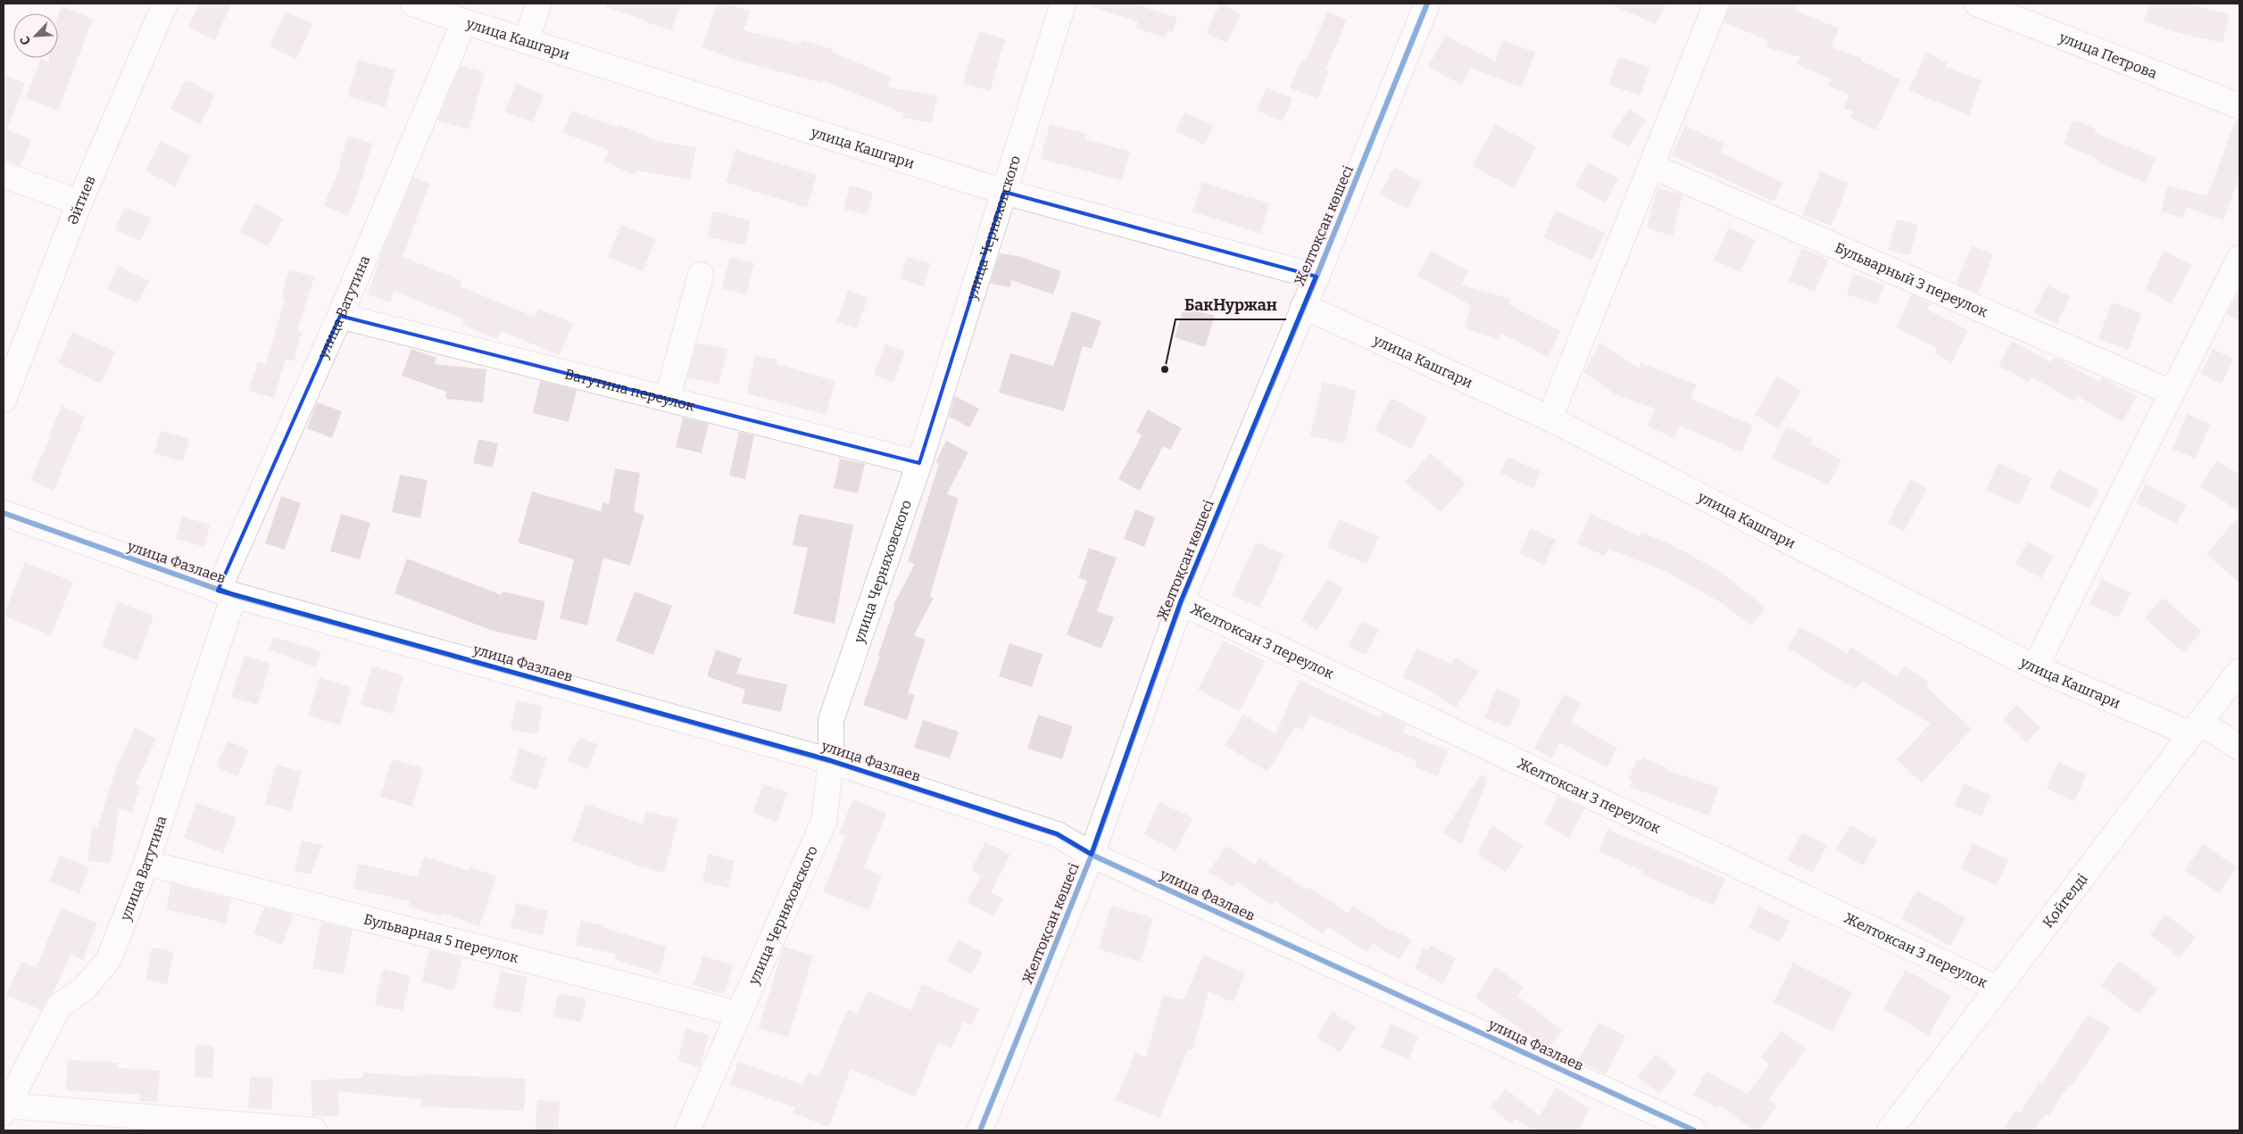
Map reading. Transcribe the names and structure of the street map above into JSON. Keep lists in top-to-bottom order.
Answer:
{
  "streets": {
    "street": [
      "улица Кашгари",
      "улица Петрова",
      "Әйтиев",
      "Желтоқсан көшесі",
      "улица Черняховского",
      "Бульварный 3 переулок",
      "улица Ватутина",
      "Ватутина переулок",
      "улица Фазлаев",
      "Желтоксан 3 переулок",
      "Қойгелді",
      "Бульварная 5 переулок"
    ]
  },
  "crossings": [
    ["улица Кашгари", "Желтоқсан көшесі"],
    ["улица Кашгари", "улица Черняховского"],
    ["улица Кашгари", "улица Ватутина"],
    ["улица Кашгари", "Қойгелді"],
    ["Желтоқсан көшесі", "улица Фазлаев"],
    ["Желтоқсан көшесі", "Желтоксан 3 переулок"],
    ["улица Черняховского", "Ватутина переулок"],
    ["улица Черняховского", "улица Фазлаев"],
    ["улица Черняховского", "Бульварная 5 переулок"],
    ["улица Ватутина", "Ватутина переулок"],
    ["улица Ватутина", "улица Фазлаев"],
    ["улица Ватутина", "Бульварная 5 переулок"],
    ["Желтоксан 3 переулок", "Қойгелді"]
  ],
  "places": ["БакНуржан"],
  "north": "bottom left"
}
